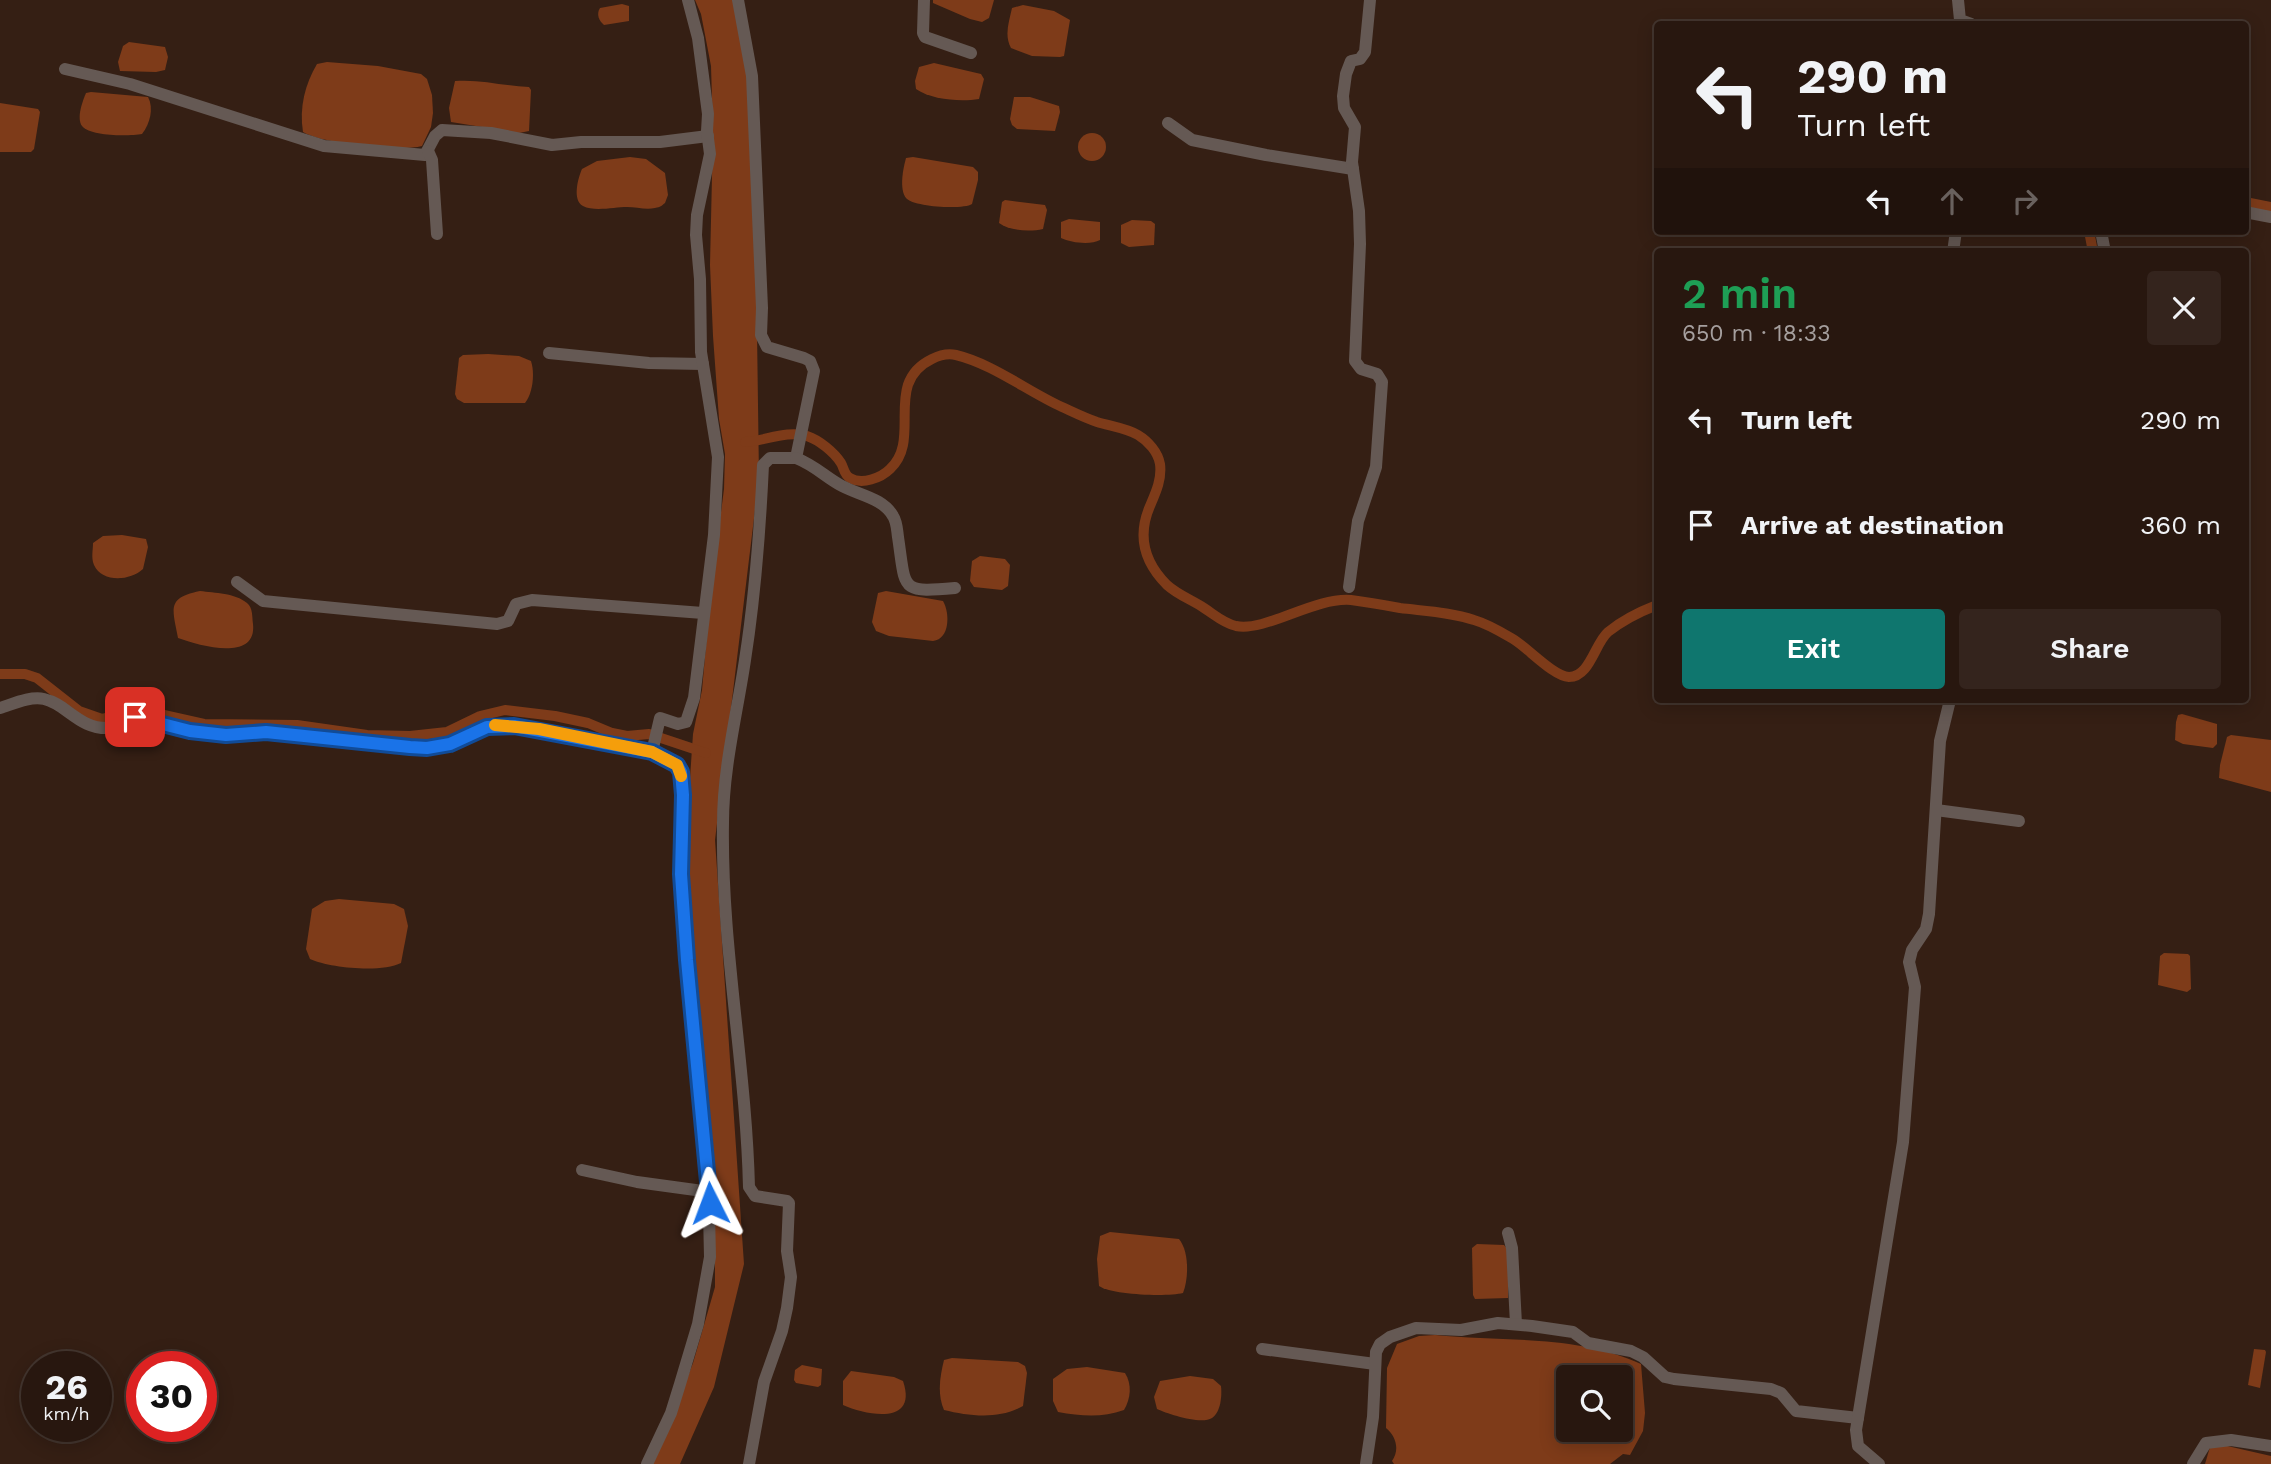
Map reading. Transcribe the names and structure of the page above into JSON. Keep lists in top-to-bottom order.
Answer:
{
  "page": {
    "turn": ["290 m", "Turn left"],
    "heading": ["2 min", "650 m · 18:33"],
    "list": [
      {
        "name": "Turn left",
        "value": "290 m"
      },
      {
        "name": "Arrive at destination",
        "value": "360 m"
      }
    ],
    "buttons": ["Exit", "Share"],
    "speed": "26 km/h",
    "limit": "30"
  }
}
